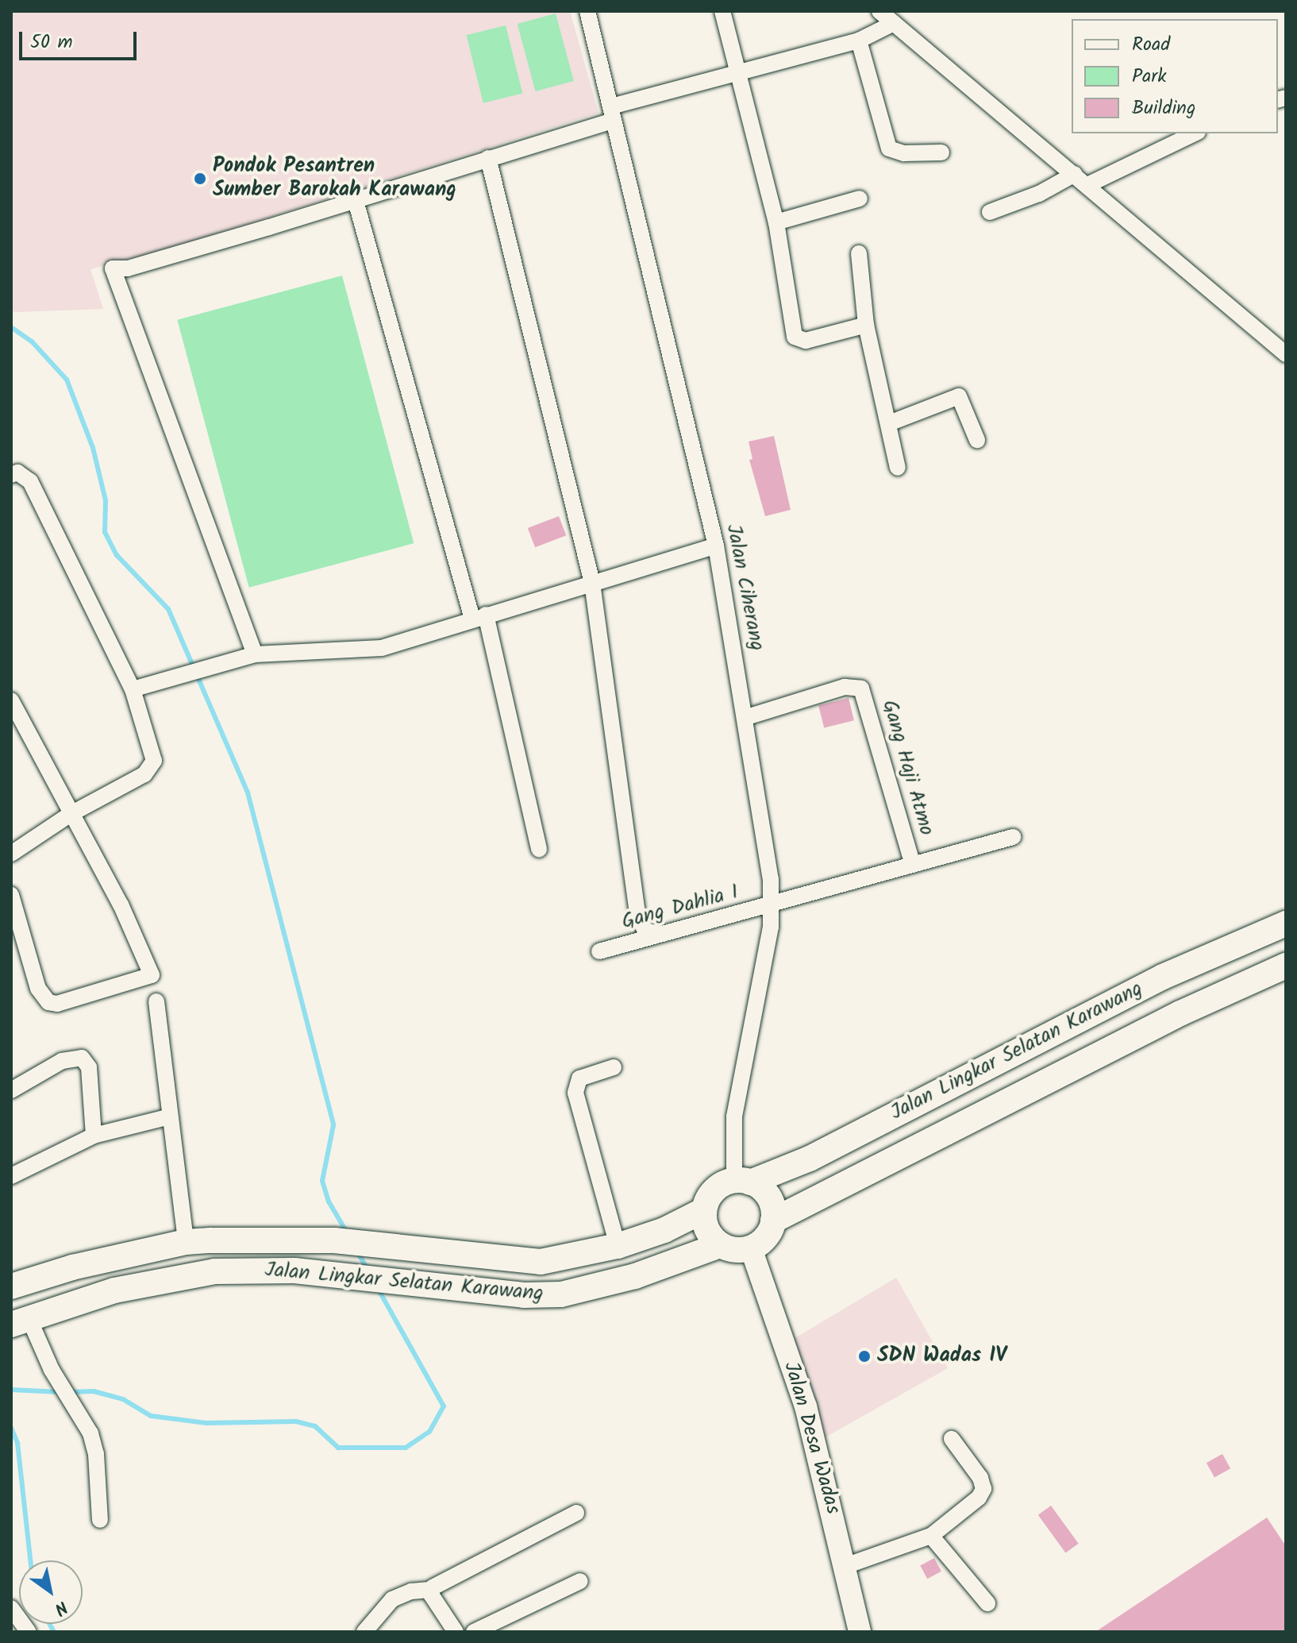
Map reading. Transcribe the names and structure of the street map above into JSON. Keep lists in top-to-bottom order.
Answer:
{
  "streets": {
    "main road": ["Jalan Lingkar Selatan Karawang", "Jalan Desa Wadas"],
    "street": ["Jalan Ciherang", "Gang Haji Atmo", "Gang Dahlia I"]
  },
  "crossings": [
    ["Jalan Ciherang", "Gang Haji Atmo"],
    ["Jalan Ciherang", "Gang Dahlia I"],
    ["Jalan Ciherang", "Jalan Lingkar Selatan Karawang"],
    ["Jalan Ciherang", "Jalan Desa Wadas"],
    ["Gang Haji Atmo", "Gang Dahlia I"],
    ["Jalan Lingkar Selatan Karawang", "Jalan Desa Wadas"]
  ],
  "places": ["Pondok Pesantren Sumber Barokah Karawang", "SDN Wadas IV"],
  "legend": ["Road", "Park", "Building"],
  "scale_bar": "50 m",
  "north": "bottom right"
}
